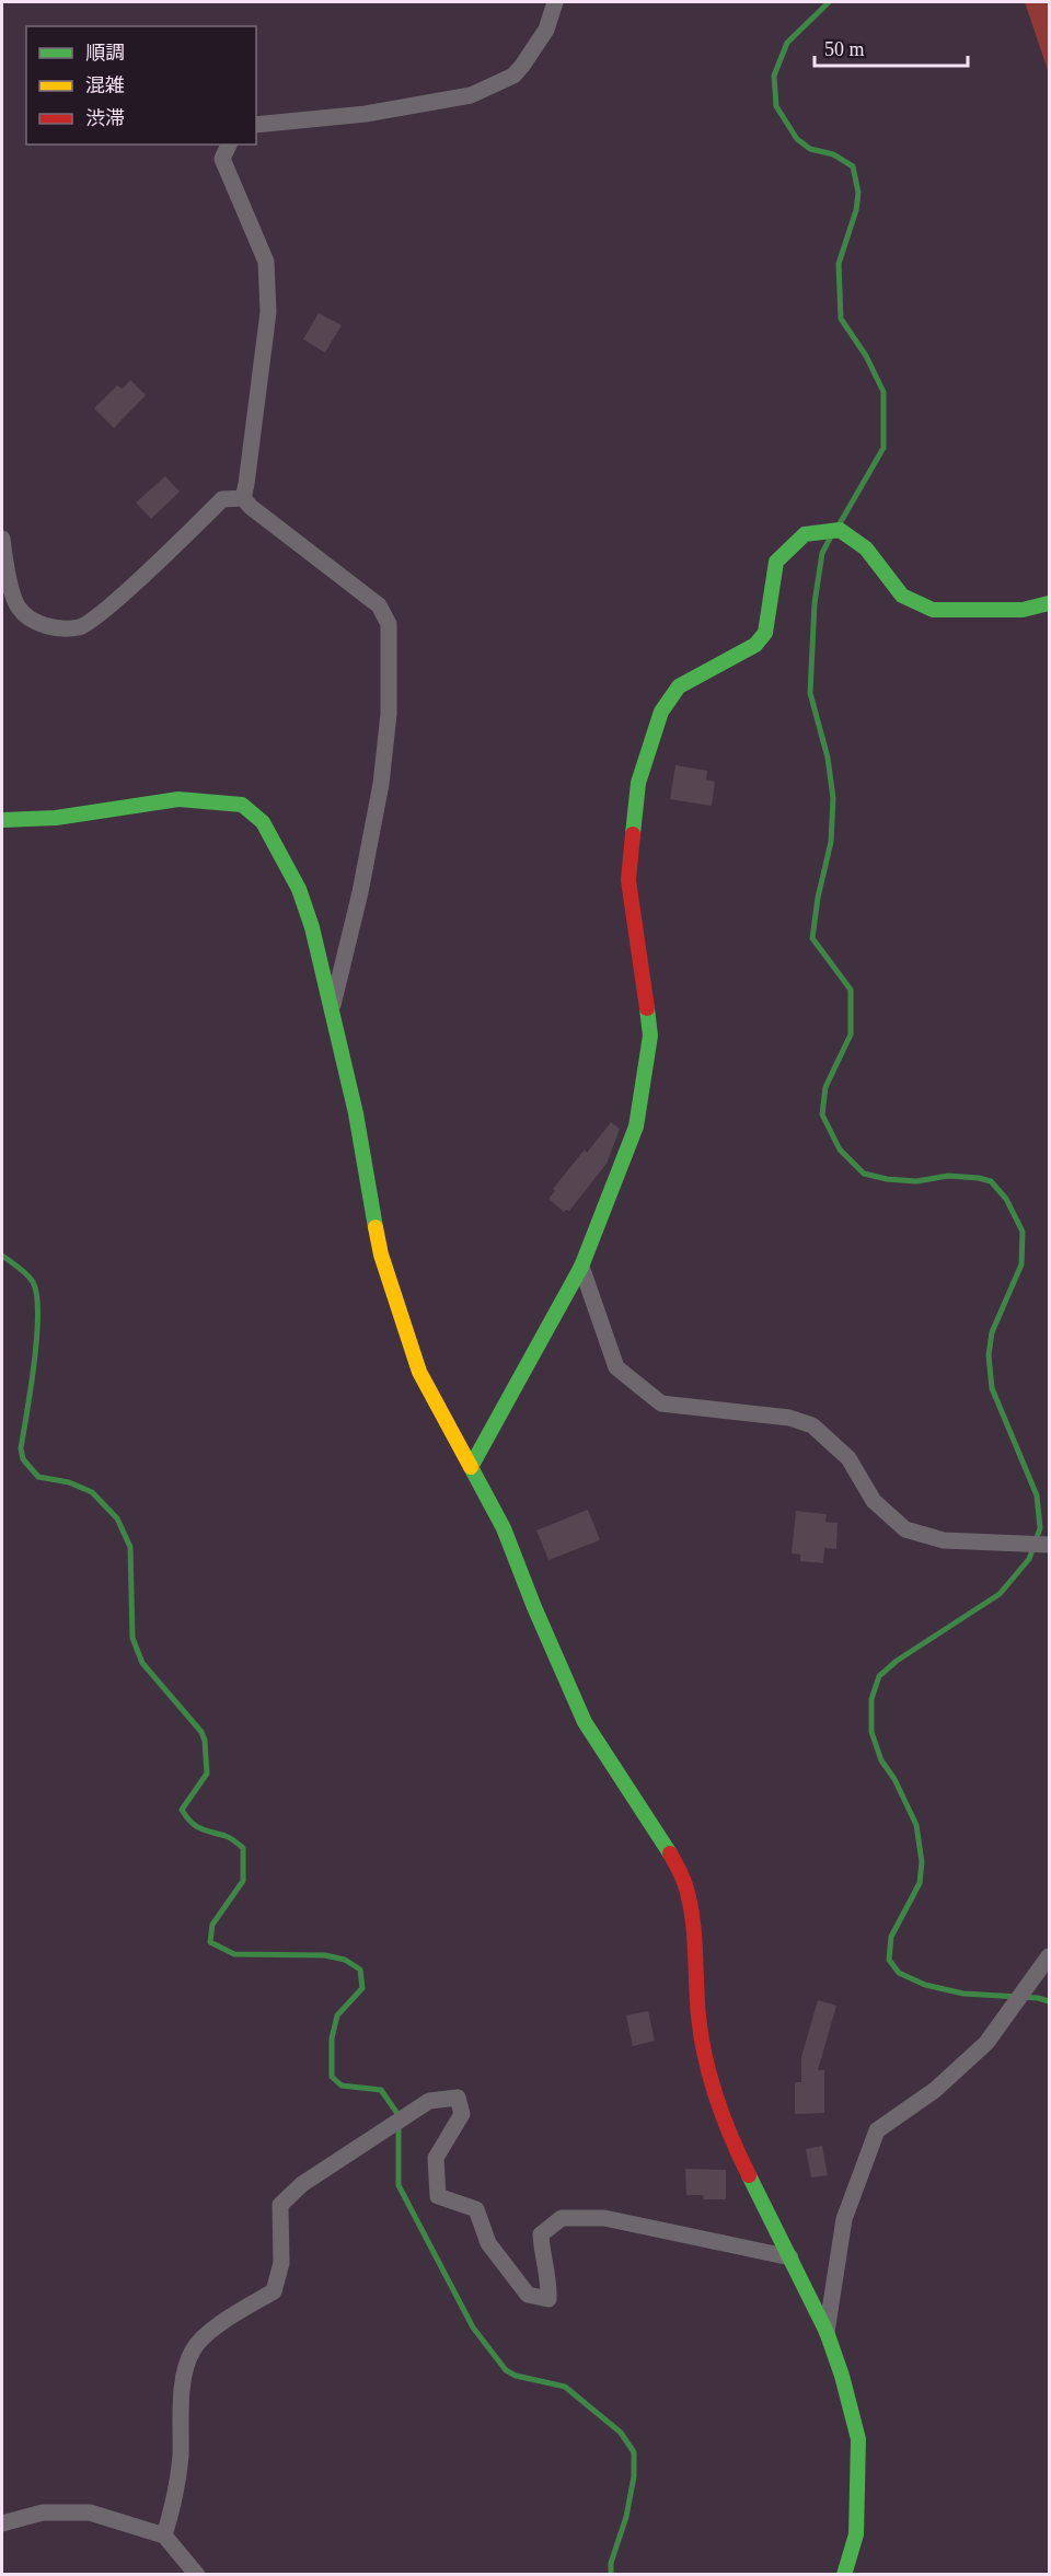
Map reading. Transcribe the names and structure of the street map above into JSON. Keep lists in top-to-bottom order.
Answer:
{
  "legend": ["順調", "混雑", "渋滞"],
  "scale_bar": "50 m"
}
